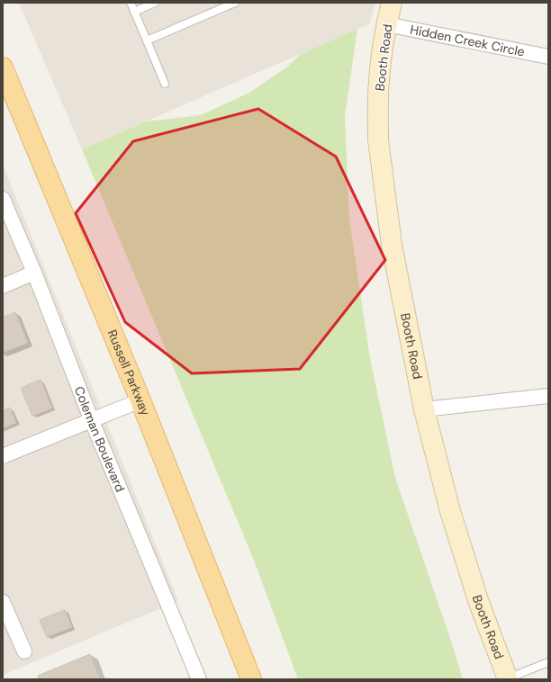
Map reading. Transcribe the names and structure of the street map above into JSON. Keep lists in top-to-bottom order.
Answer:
{
  "streets": {
    "main road": ["Russell Parkway"],
    "street": ["Hidden Creek Circle", "Booth Road", "Coleman Boulevard"]
  },
  "crossings": [
    ["Hidden Creek Circle", "Booth Road"]
  ]
}
